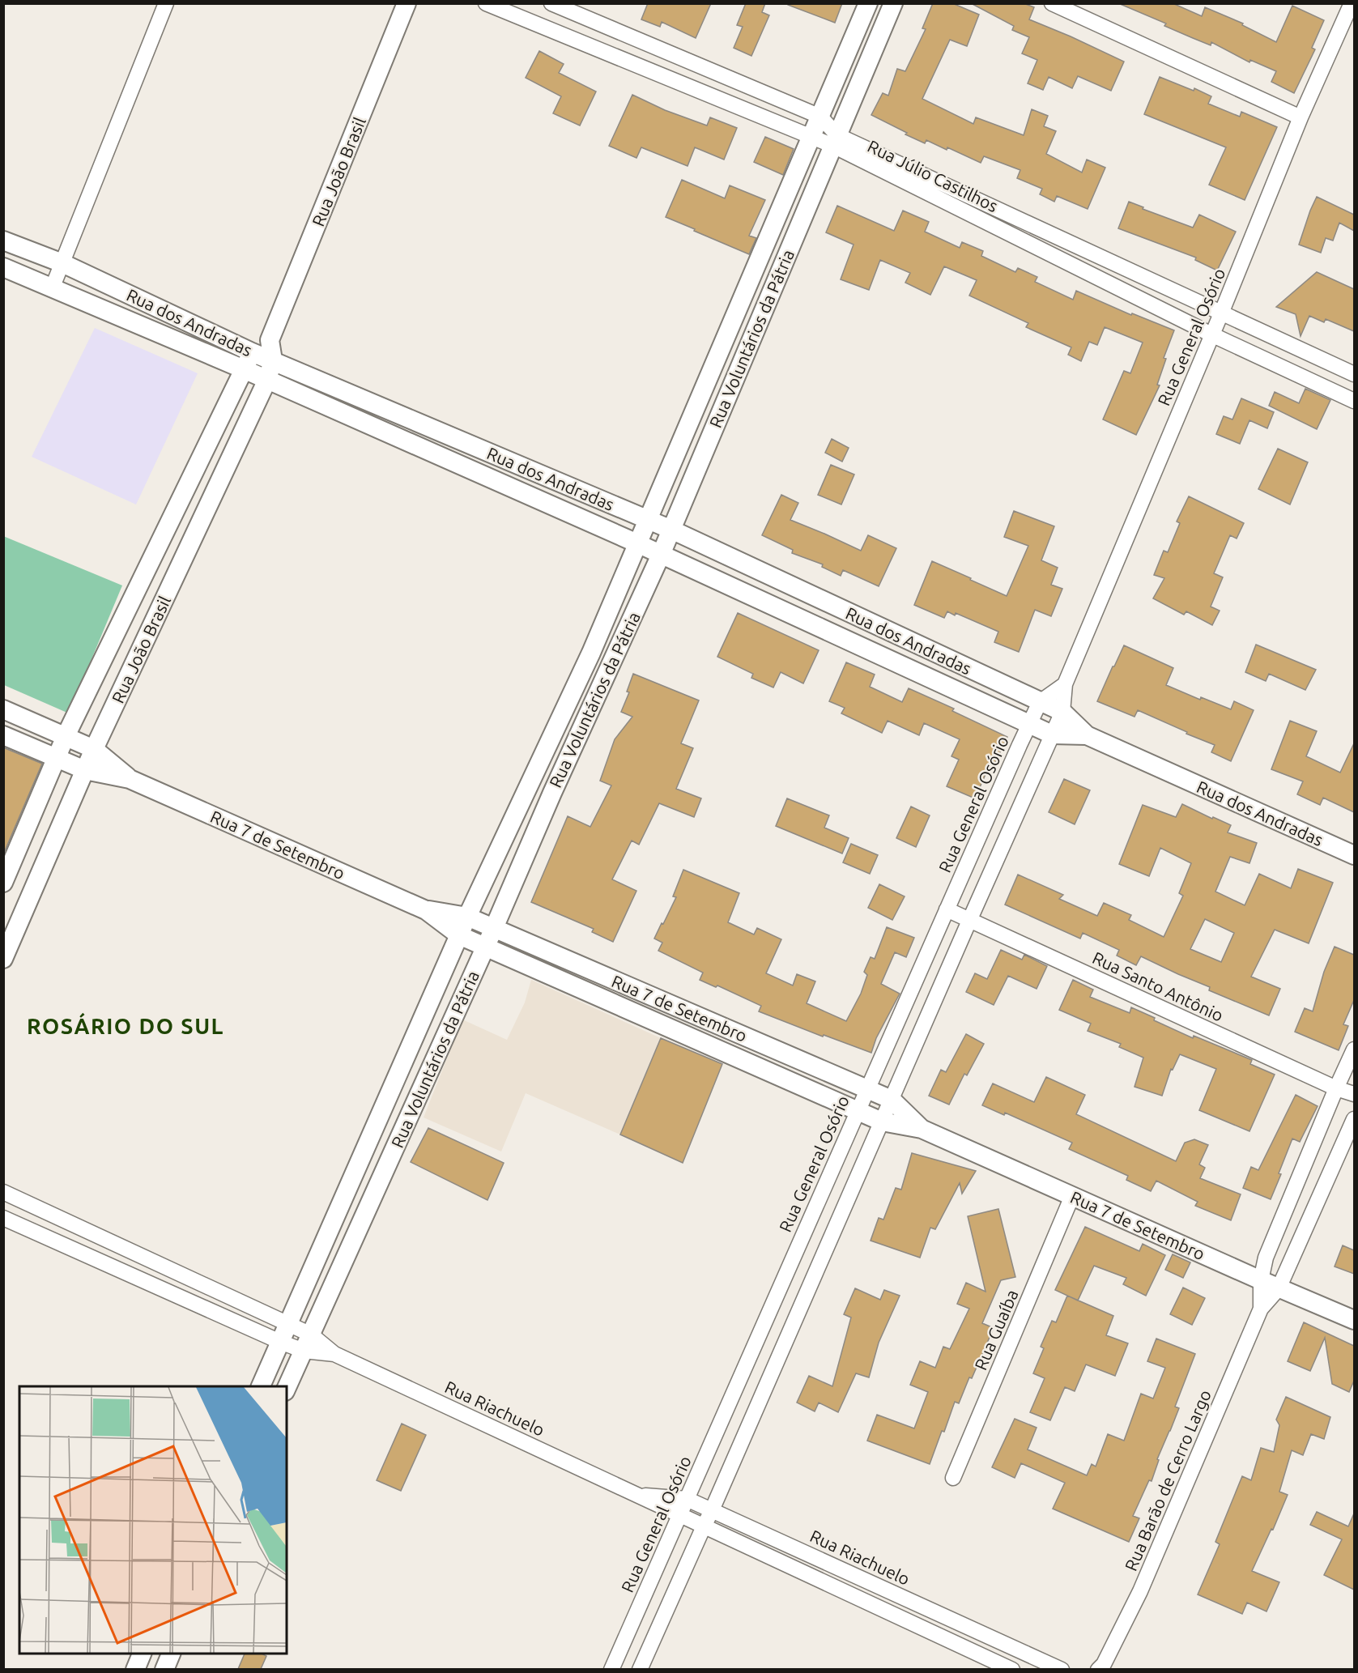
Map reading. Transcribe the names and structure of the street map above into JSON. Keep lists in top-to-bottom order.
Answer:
{
  "streets": {
    "street": [
      "Rua João Brasil",
      "Rua Júlio Castilhos",
      "Rua dos Andradas",
      "Rua General Osório",
      "Rua Voluntários da Pátria",
      "Rua 7 de Setembro",
      "Rua Santo Antônio",
      "Rua Guaíba",
      "Rua Riachuelo",
      "Rua Barão de Cerro Largo"
    ]
  },
  "crossings": [
    ["Rua João Brasil", "Rua dos Andradas"],
    ["Rua João Brasil", "Rua 7 de Setembro"],
    ["Rua Júlio Castilhos", "Rua General Osório"],
    ["Rua Júlio Castilhos", "Rua Voluntários da Pátria"],
    ["Rua dos Andradas", "Rua General Osório"],
    ["Rua dos Andradas", "Rua Voluntários da Pátria"],
    ["Rua General Osório", "Rua 7 de Setembro"],
    ["Rua General Osório", "Rua Santo Antônio"],
    ["Rua General Osório", "Rua Riachuelo"],
    ["Rua Voluntários da Pátria", "Rua 7 de Setembro"],
    ["Rua Voluntários da Pátria", "Rua Riachuelo"],
    ["Rua 7 de Setembro", "Rua Guaíba"],
    ["Rua 7 de Setembro", "Rua Barão de Cerro Largo"],
    ["Rua Santo Antônio", "Rua Barão de Cerro Largo"]
  ],
  "districts": ["ROSÁRIO DO SUL"]
}
